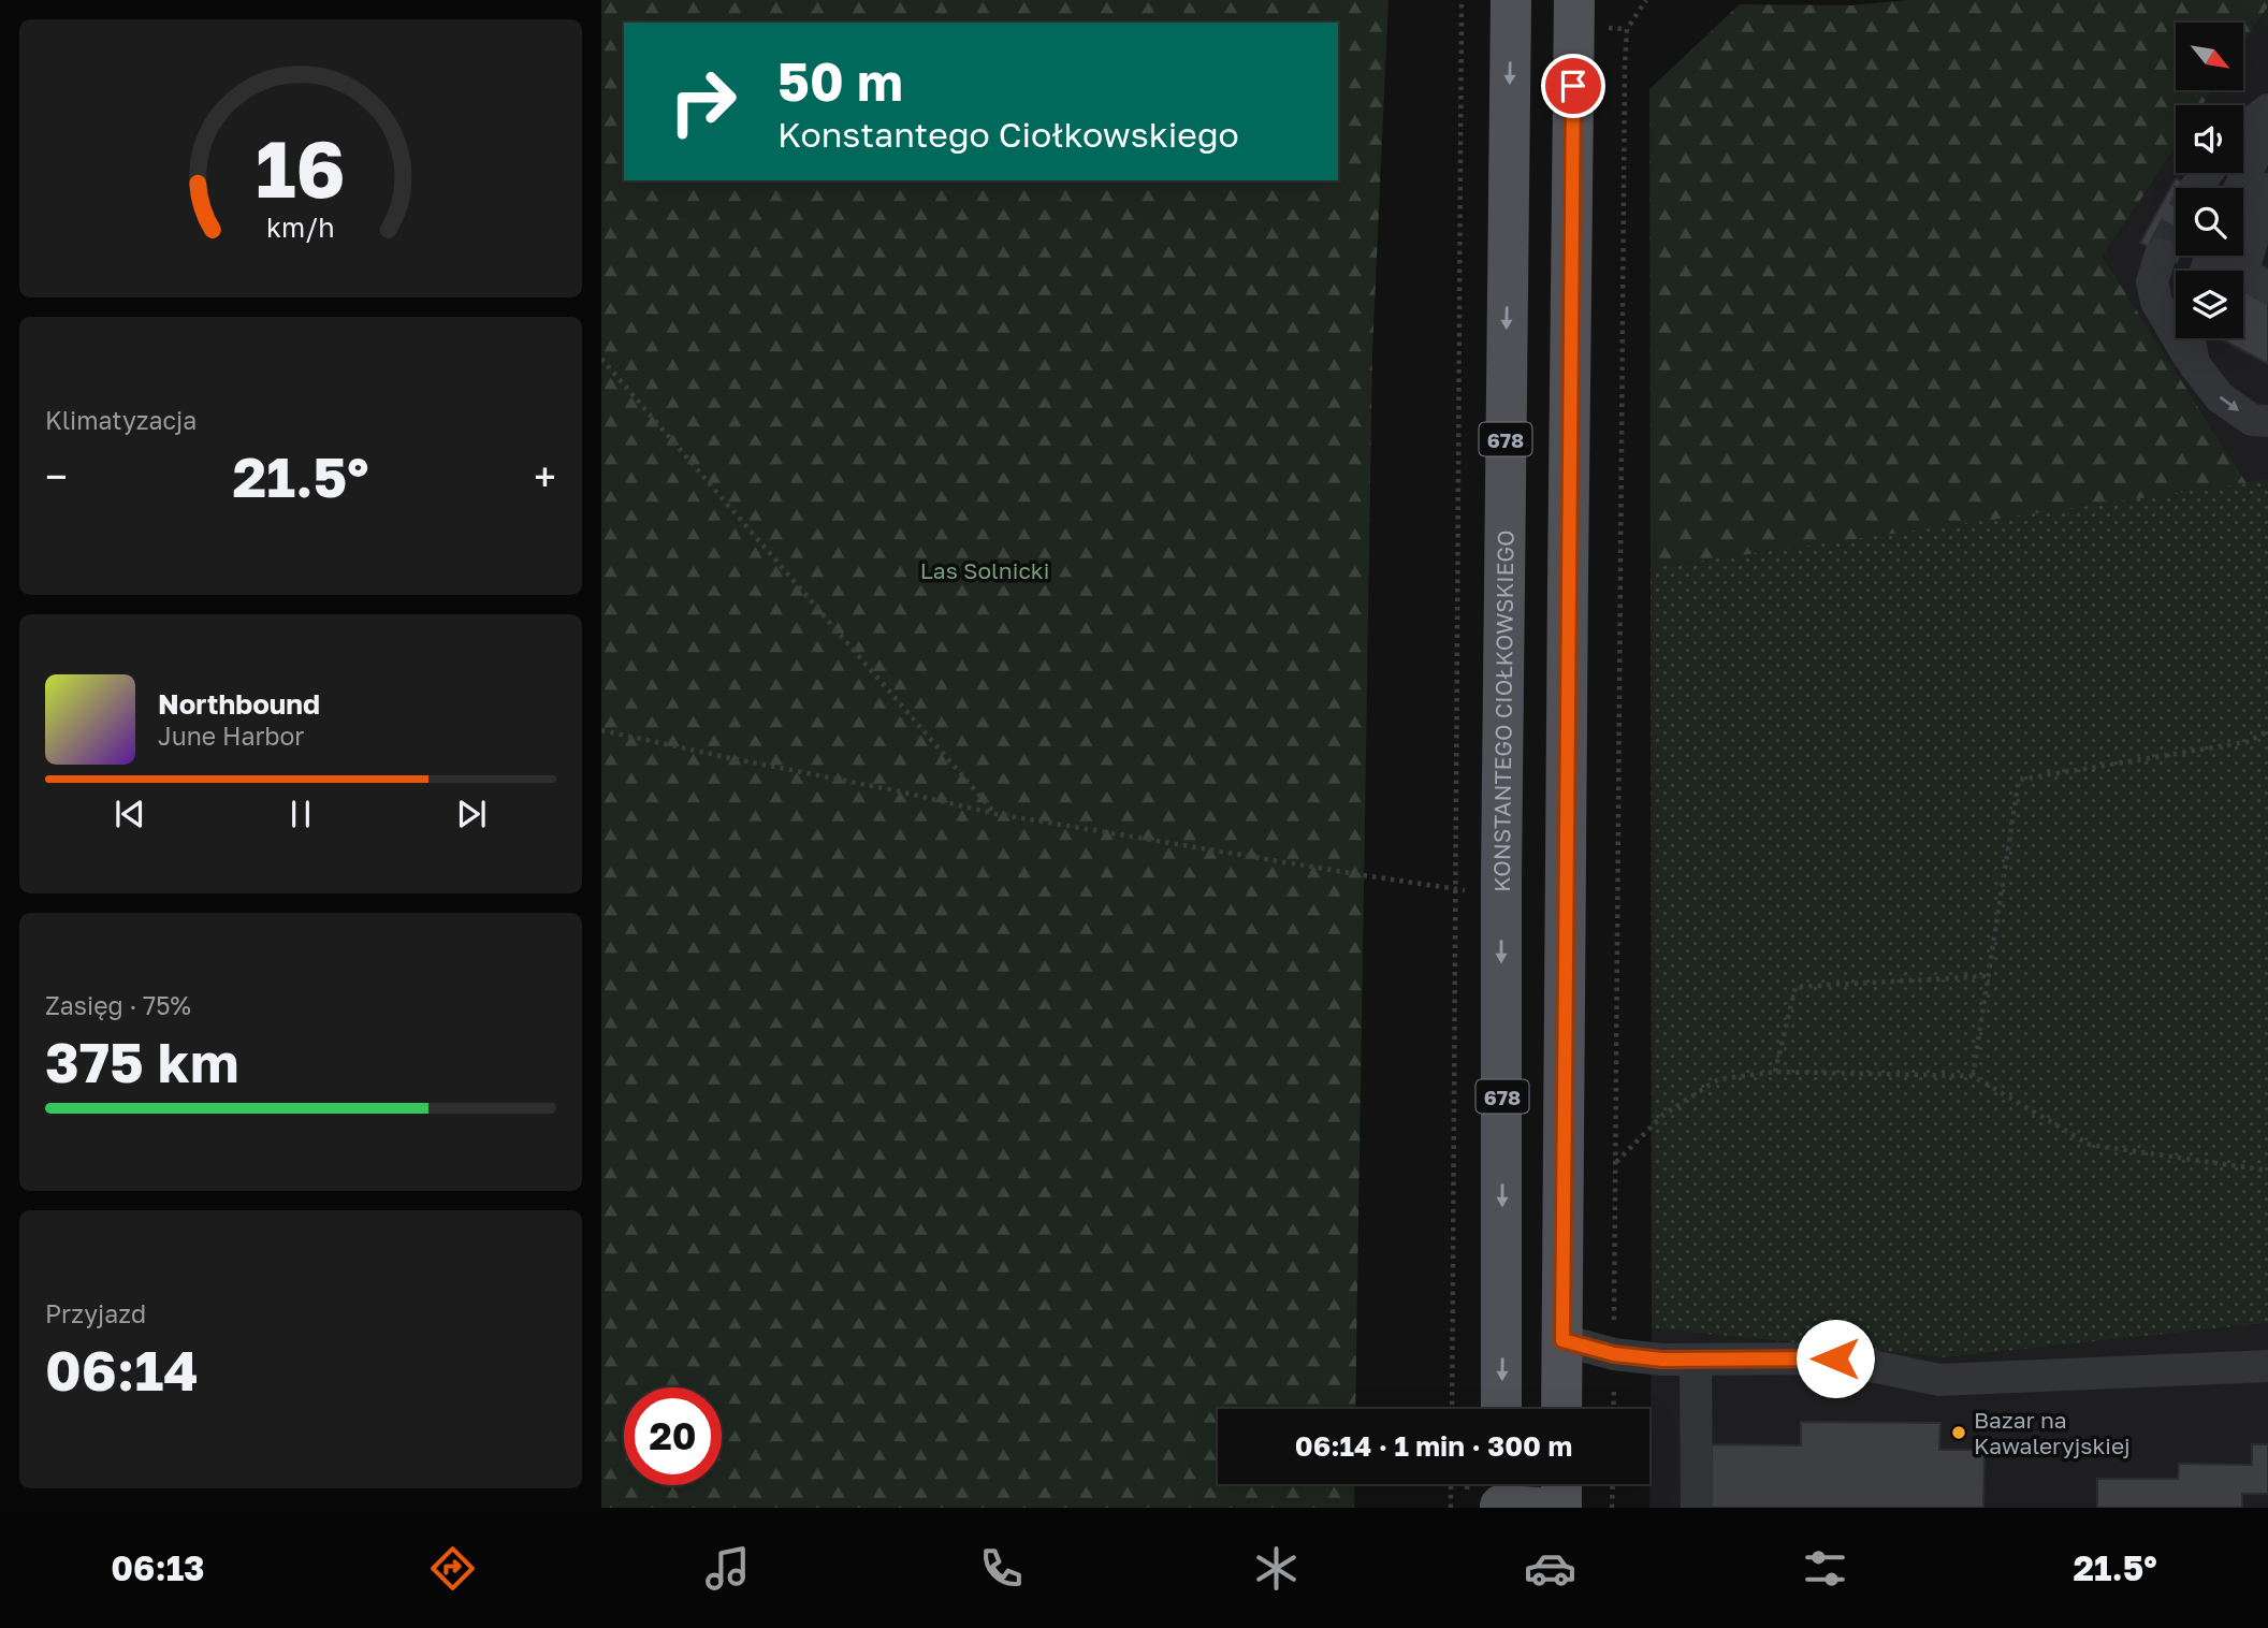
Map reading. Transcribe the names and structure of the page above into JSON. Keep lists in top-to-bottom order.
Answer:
{
  "streets": {
    "main road": ["678", "KONSTANTEGO CIOŁKOWSKIEGO"]
  },
  "parks": ["Las Solnicki"],
  "places": ["Bazar na Kawaleryjskiej"],
  "north": "bottom right",
  "page": {
    "turn": ["50 m", "Konstantego Ciołkowskiego"],
    "tile": [
      "Klimatyzacja",
      ["Zasięg · 75%", "375 km"],
      ["Przyjazd", "06:14"]
    ],
    "heat": ["−", "21.5°", "+"],
    "song": ["Northbound", "June Harbor"],
    "limit": "20",
    "trip": "06:14 · 1 min · 300 m",
    "tabs": ["06:13", "21.5°"],
    "gauge": ["16", "km/h"]
  }
}
